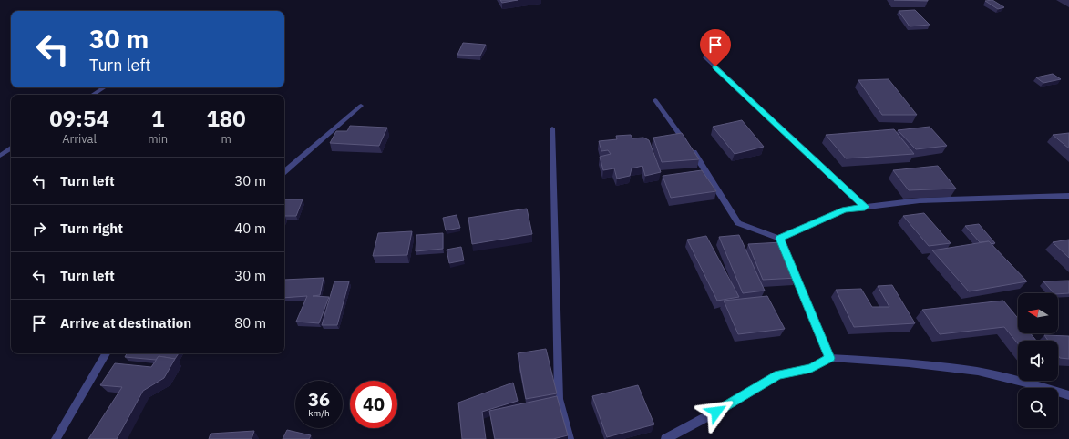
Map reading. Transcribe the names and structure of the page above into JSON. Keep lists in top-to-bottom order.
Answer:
{
  "north": "left",
  "page": {
    "turn": ["30 m", "Turn left"],
    "eta": [
      "09:54",
      "Arrival",
      "1",
      "min",
      "180",
      "m"
    ],
    "list": [
      {
        "name": "Turn left",
        "value": "30 m"
      },
      {
        "name": "Turn right",
        "value": "40 m"
      },
      {
        "name": "Turn left",
        "value": "30 m"
      },
      {
        "name": "Arrive at destination",
        "value": "80 m"
      }
    ],
    "speed": "36 km/h",
    "limit": "40"
  }
}
